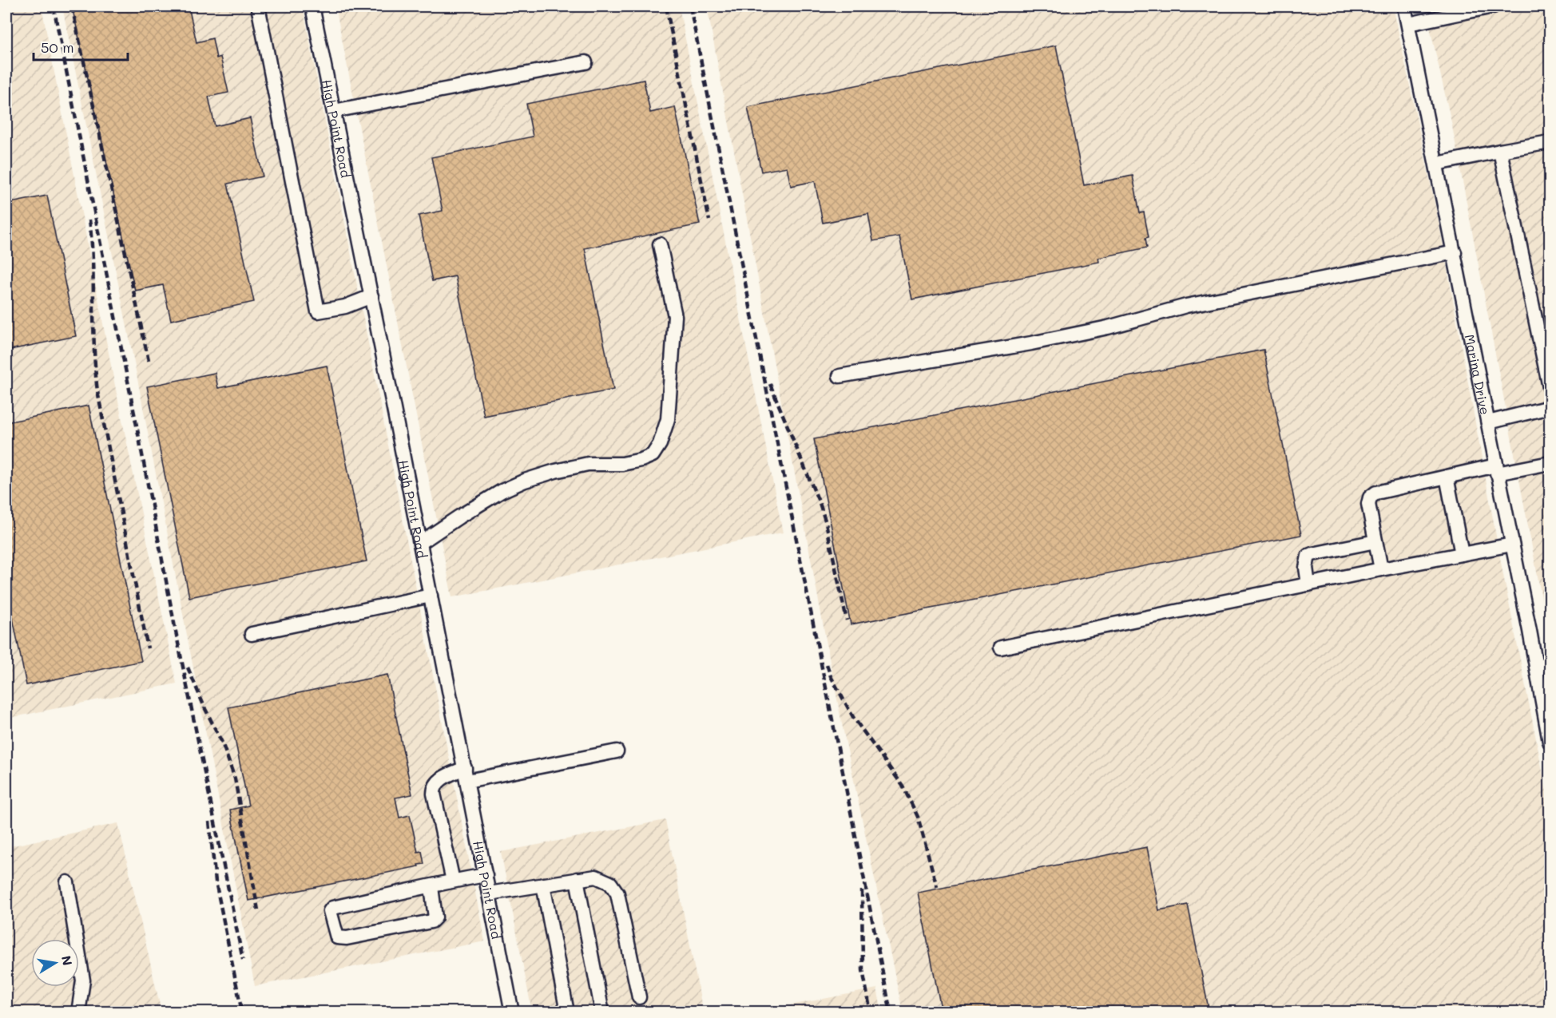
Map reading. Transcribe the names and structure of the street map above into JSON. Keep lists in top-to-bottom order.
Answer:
{
  "streets": {
    "street": ["High Point Road", "Marina Drive"]
  },
  "scale_bar": "50 m",
  "north": "right"
}
